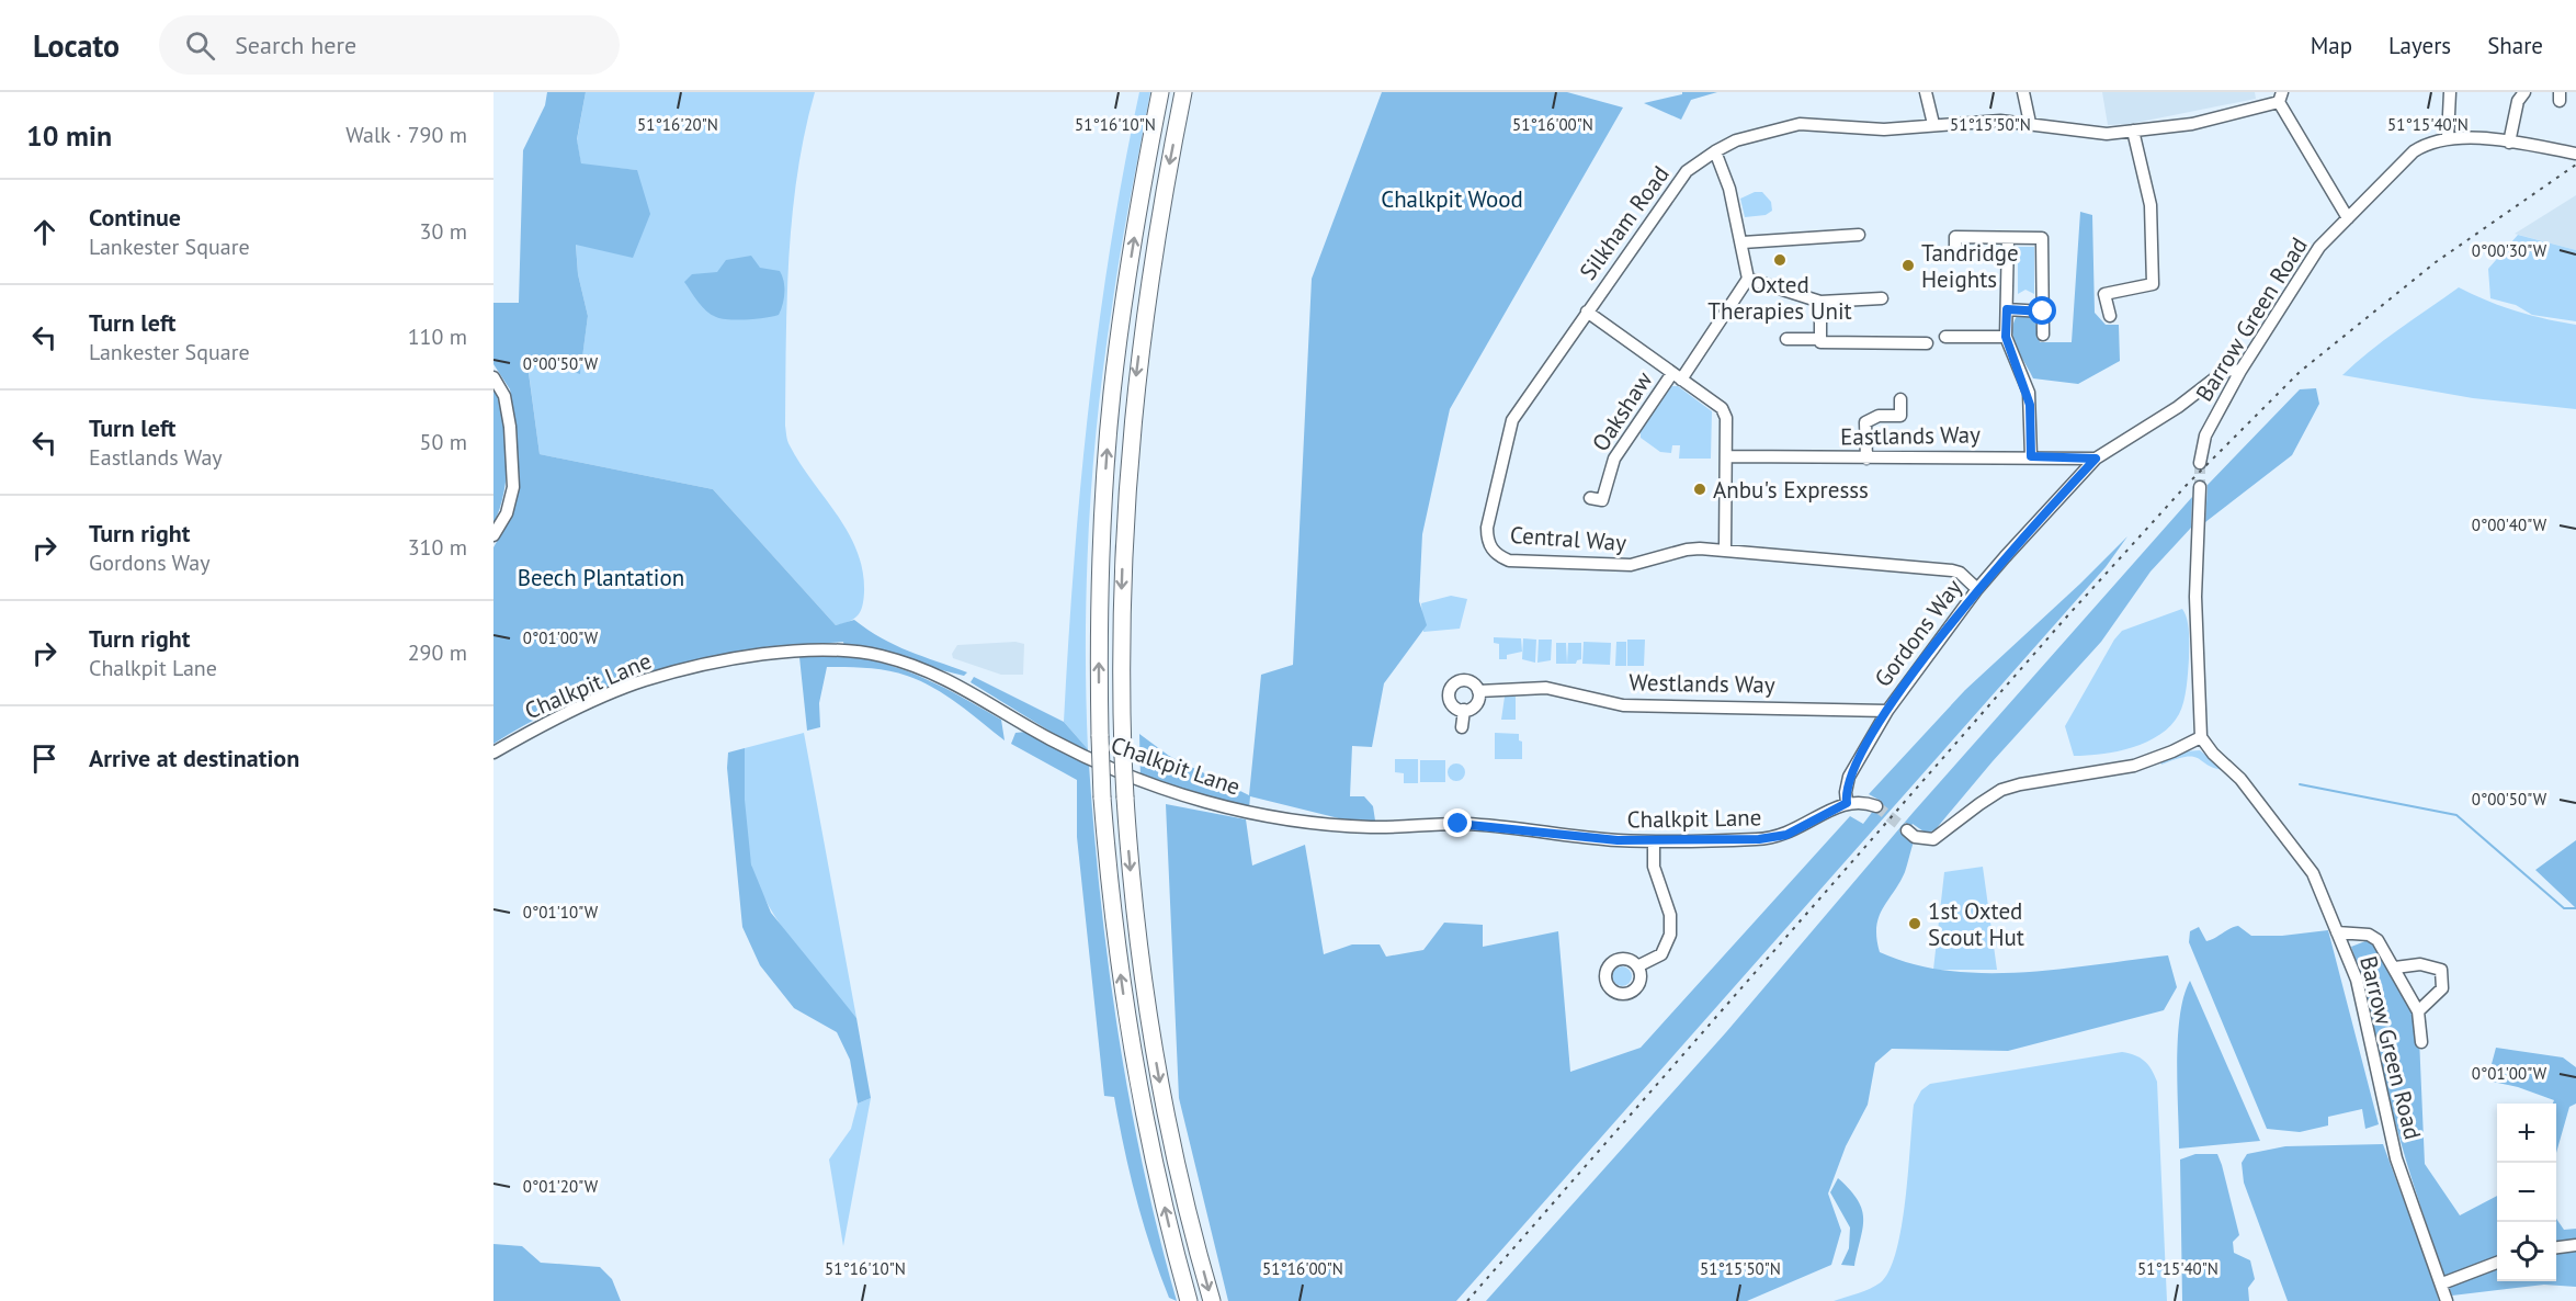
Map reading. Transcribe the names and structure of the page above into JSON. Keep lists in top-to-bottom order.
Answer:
{
  "streets": {
    "street": [
      "Silkham Road",
      "Barrow Green Road",
      "Oakshaw",
      "Eastlands Way",
      "Central Way",
      "Gordons Way",
      "Westlands Way",
      "Chalkpit Lane"
    ]
  },
  "crossings": [
    ["Silkham Road", "Central Way"],
    ["Barrow Green Road", "Gordons Way"],
    ["Eastlands Way", "Gordons Way"],
    ["Central Way", "Gordons Way"],
    ["Gordons Way", "Westlands Way"],
    ["Gordons Way", "Chalkpit Lane"]
  ],
  "parks": ["Chalkpit Wood", "Beech Plantation"],
  "places": [
    "Oxted Therapies Unit",
    "Tandridge Heights",
    "Anbu's Expresss",
    "1st Oxted Scout Hut"
  ],
  "page": {
    "header": "Locato",
    "search": "Search here",
    "nav": ["Map", "Layers", "Share"],
    "heading": ["10 min", "Walk · 790 m"],
    "list": [
      ["Continue", "Lankester Square", "30 m"],
      ["Turn left", "Lankester Square", "110 m"],
      ["Turn left", "Eastlands Way", "50 m"],
      ["Turn right", "Gordons Way", "310 m"],
      ["Turn right", "Chalkpit Lane", "290 m"],
      "Arrive at destination"
    ],
    "map_buttons": ["+", "−"]
  },
  "coordinates": [
    "51°16'20\"N",
    "51°16'10\"N",
    "51°16'00\"N",
    "51°15'50\"N",
    "51°15'40\"N",
    "0°00'30\"W",
    "0°00'50\"W",
    "0°00'40\"W",
    "0°01'00\"W",
    "0°01'10\"W",
    "0°01'20\"W"
  ]
}
